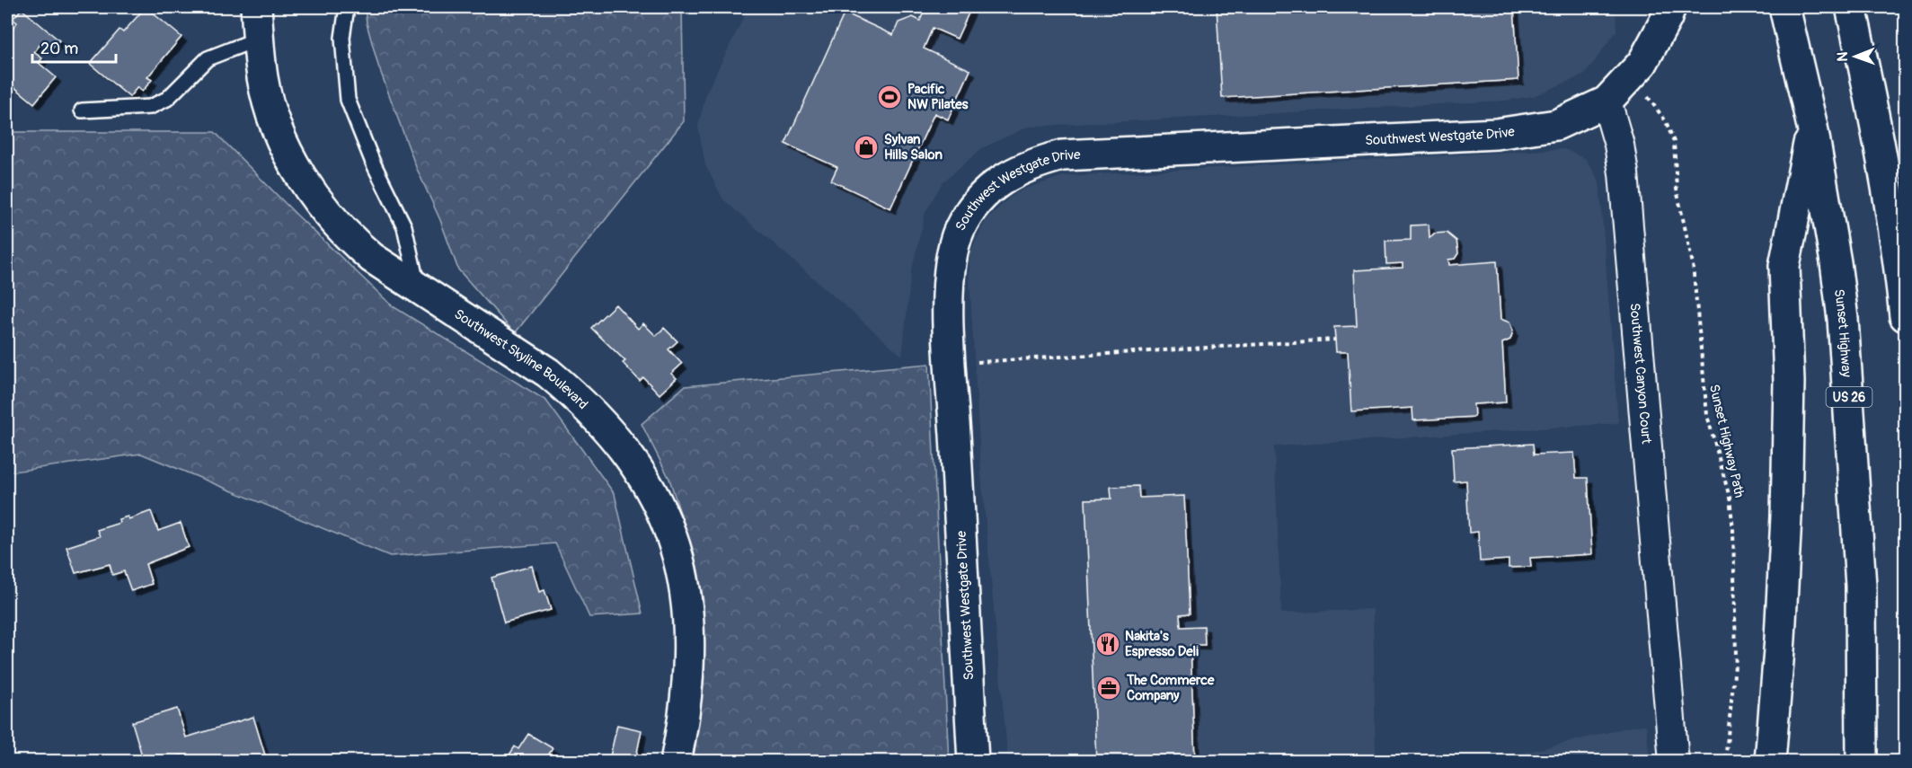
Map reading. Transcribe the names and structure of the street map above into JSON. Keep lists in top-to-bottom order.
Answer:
{
  "streets": {
    "main road": [
      "Southwest Westgate Drive",
      "Sunset Highway",
      "Southwest Skyline Boulevard",
      "US 26"
    ],
    "street": ["Southwest Canyon Court"],
    "path": ["Sunset Highway Path"]
  },
  "crossings": [
    ["Southwest Westgate Drive", "Southwest Canyon Court"]
  ],
  "places": {
    "sports": ["Pacific NW Pilates"],
    "shop": ["Sylvan Hills Salon"],
    "restaurant": ["Nakita's Espresso Deli"],
    "office": ["The Commerce Company"]
  },
  "scale_bar": "20 m",
  "north": "left"
}
